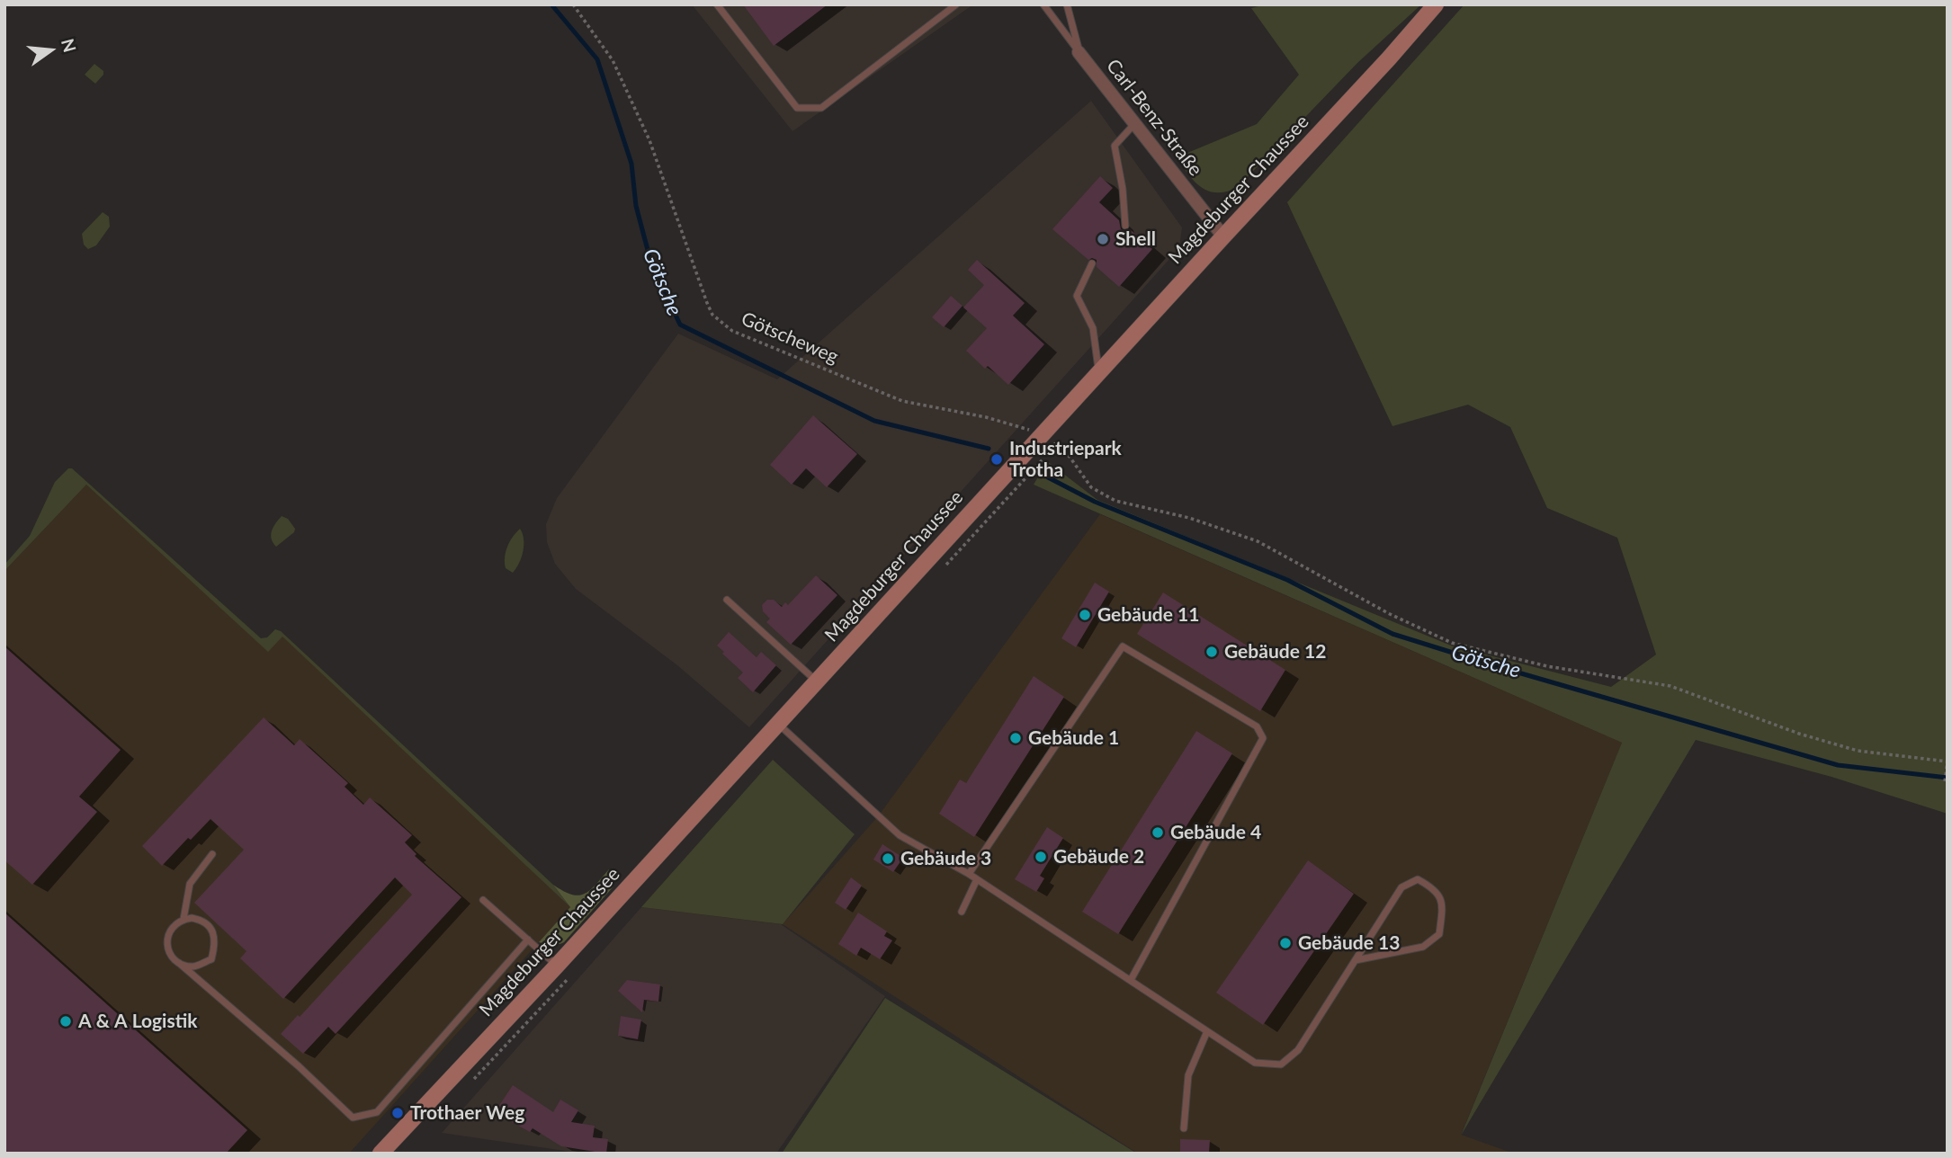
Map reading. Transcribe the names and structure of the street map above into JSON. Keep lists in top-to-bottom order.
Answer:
{
  "streets": {
    "main road": ["Magdeburger Chaussee"],
    "street": ["Carl-Benz-Straße"],
    "path": ["Götscheweg"]
  },
  "crossings": [
    ["Carl-Benz-Straße", "Magdeburger Chaussee"],
    ["Magdeburger Chaussee", "Götscheweg"]
  ],
  "water": ["Götsche"],
  "places": [
    "Shell",
    "Industriepark Trotha",
    "Gebäude 11",
    "Gebäude 12",
    "Gebäude 1",
    "Gebäude 4",
    "Gebäude 2",
    "Gebäude 3",
    "Gebäude 13",
    "A & A Logistik",
    "Trothaer Weg"
  ],
  "north": "right"
}
